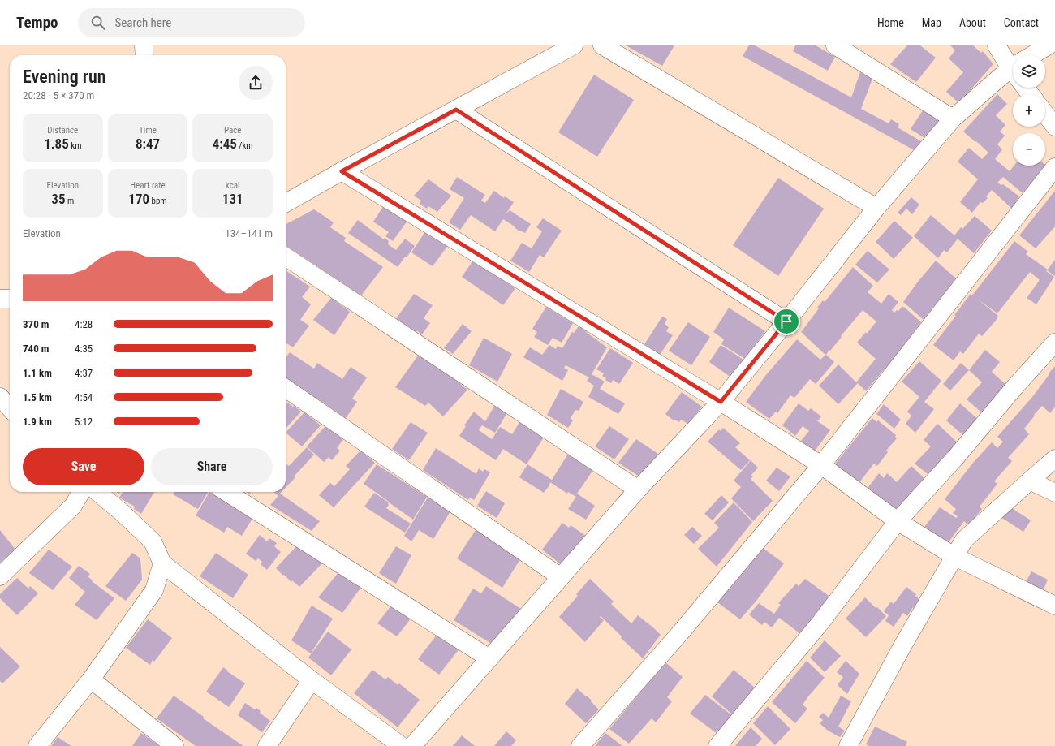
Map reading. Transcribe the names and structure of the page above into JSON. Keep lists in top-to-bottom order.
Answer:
{
  "page": {
    "header": "Tempo",
    "search": "Search here",
    "nav": [
      "Home",
      "Map",
      "About",
      "Contact"
    ],
    "map_buttons": ["+", "−"],
    "heading": ["Evening run", "20:28 · 5 × 370 m"],
    "stats": [
      ["Distance", "1.85 km"],
      ["Time", "8:47"],
      ["Pace", "4:45 /km"],
      ["Elevation", "35 m"],
      ["Heart rate", "170 bpm"],
      ["kcal", "131"]
    ],
    "chart": ["Elevation", "134–141 m"],
    "list": [
      {
        "name": "370 m",
        "note": "4:28"
      },
      {
        "name": "740 m",
        "note": "4:35"
      },
      {
        "name": "1.1 km",
        "note": "4:37"
      },
      {
        "name": "1.5 km",
        "note": "4:54"
      },
      {
        "name": "1.9 km",
        "note": "5:12"
      }
    ],
    "buttons": ["Save", "Share"]
  }
}
